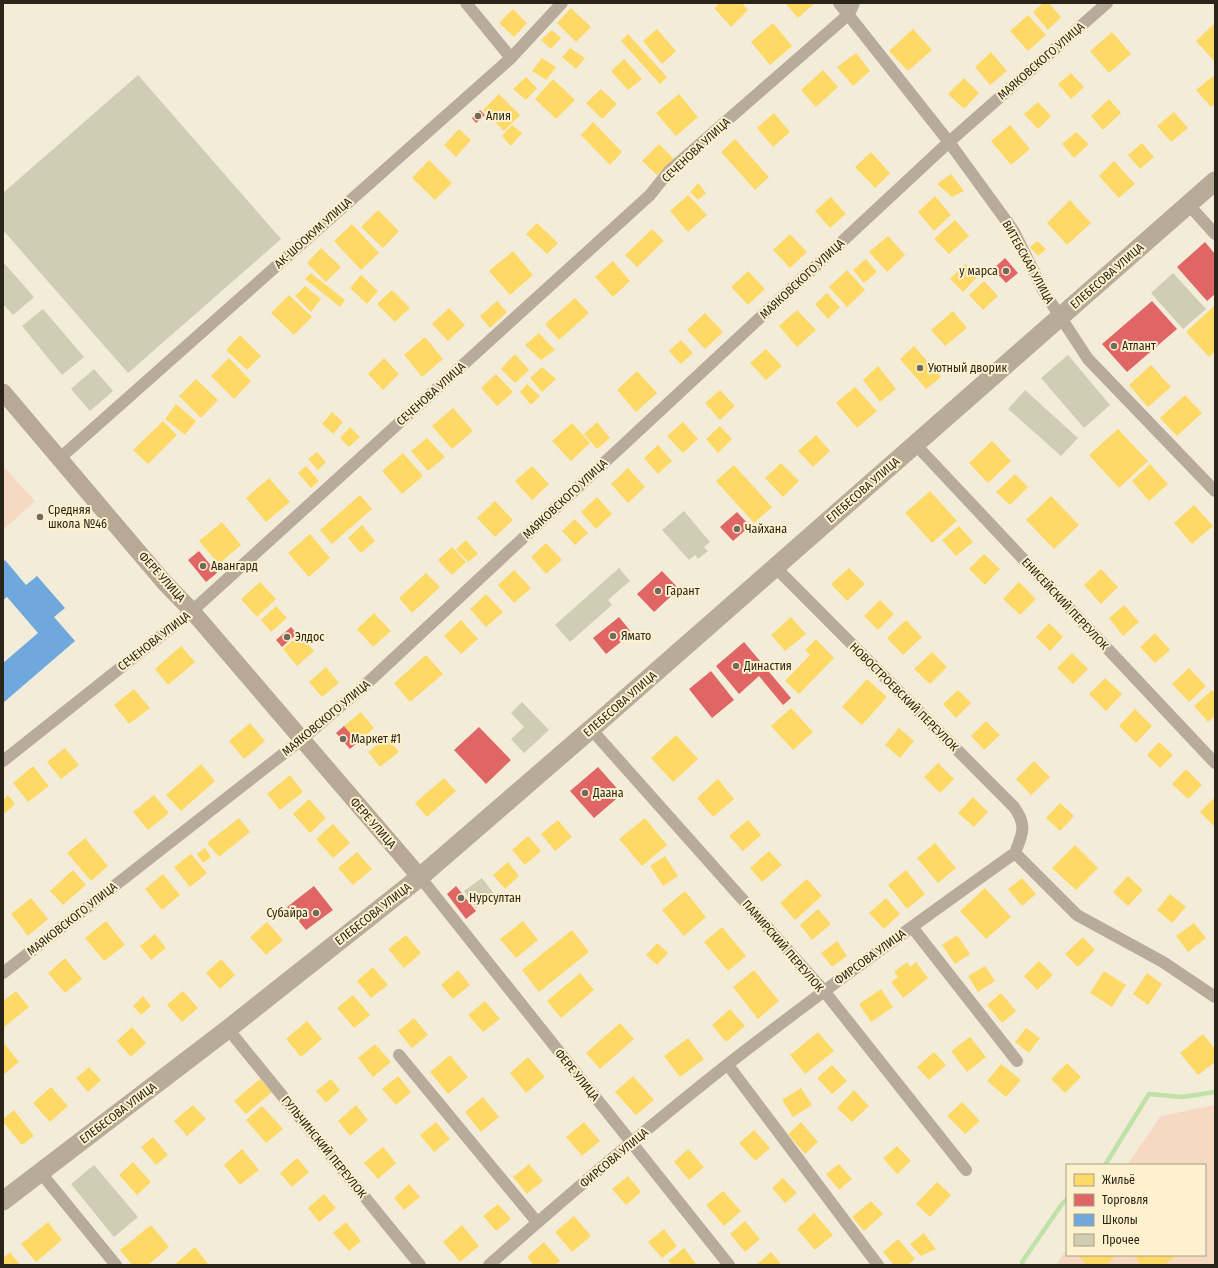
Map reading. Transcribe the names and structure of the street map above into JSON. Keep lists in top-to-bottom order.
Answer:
{
  "streets": {
    "main road": ["ЕЛЕБЕСОВА УЛИЦА"],
    "street": [
      "МАЯКОВСКОГО УЛИЦА",
      "СЕЧЕНОВА УЛИЦА",
      "АК-ШООКУМ УЛИЦА",
      "ВИТЕБСКАЯ УЛИЦА",
      "ФЕРЕ УЛИЦА",
      "ЕНИСЕЙСКИЙ ПЕРЕУЛОК",
      "НОВОСТРОЕВСКИЙ ПЕРЕУЛОК",
      "ПАМИРСКИЙ ПЕРЕУЛОК",
      "ФИРСОВА УЛИЦА",
      "ГУЛЬЧИНСКИЙ ПЕРЕУЛОК"
    ]
  },
  "crossings": [
    ["МАЯКОВСКОГО УЛИЦА", "ВИТЕБСКАЯ УЛИЦА"],
    ["МАЯКОВСКОГО УЛИЦА", "ФЕРЕ УЛИЦА"],
    ["СЕЧЕНОВА УЛИЦА", "ВИТЕБСКАЯ УЛИЦА"],
    ["СЕЧЕНОВА УЛИЦА", "ФЕРЕ УЛИЦА"],
    ["АК-ШООКУМ УЛИЦА", "ФЕРЕ УЛИЦА"],
    ["ВИТЕБСКАЯ УЛИЦА", "ЕЛЕБЕСОВА УЛИЦА"],
    ["ЕЛЕБЕСОВА УЛИЦА", "ФЕРЕ УЛИЦА"],
    ["ЕЛЕБЕСОВА УЛИЦА", "ЕНИСЕЙСКИЙ ПЕРЕУЛОК"],
    ["ЕЛЕБЕСОВА УЛИЦА", "НОВОСТРОЕВСКИЙ ПЕРЕУЛОК"],
    ["ЕЛЕБЕСОВА УЛИЦА", "ПАМИРСКИЙ ПЕРЕУЛОК"],
    ["ЕЛЕБЕСОВА УЛИЦА", "ГУЛЬЧИНСКИЙ ПЕРЕУЛОК"],
    ["ФЕРЕ УЛИЦА", "ФИРСОВА УЛИЦА"],
    ["НОВОСТРОЕВСКИЙ ПЕРЕУЛОК", "ФИРСОВА УЛИЦА"],
    ["ПАМИРСКИЙ ПЕРЕУЛОК", "ФИРСОВА УЛИЦА"]
  ],
  "places": [
    "Алия",
    "у марса",
    "Атлант",
    "Уютный дворик",
    "Средняя школа №46",
    "Чайхана",
    "Авангард",
    "Гарант",
    "Ямато",
    "Элдос",
    "Династия",
    "Маркет #1",
    "Даана",
    "Нурсултан",
    "Субайра"
  ],
  "legend": [
    "Жильё",
    "Торговля",
    "Школы",
    "Прочее"
  ]
}
